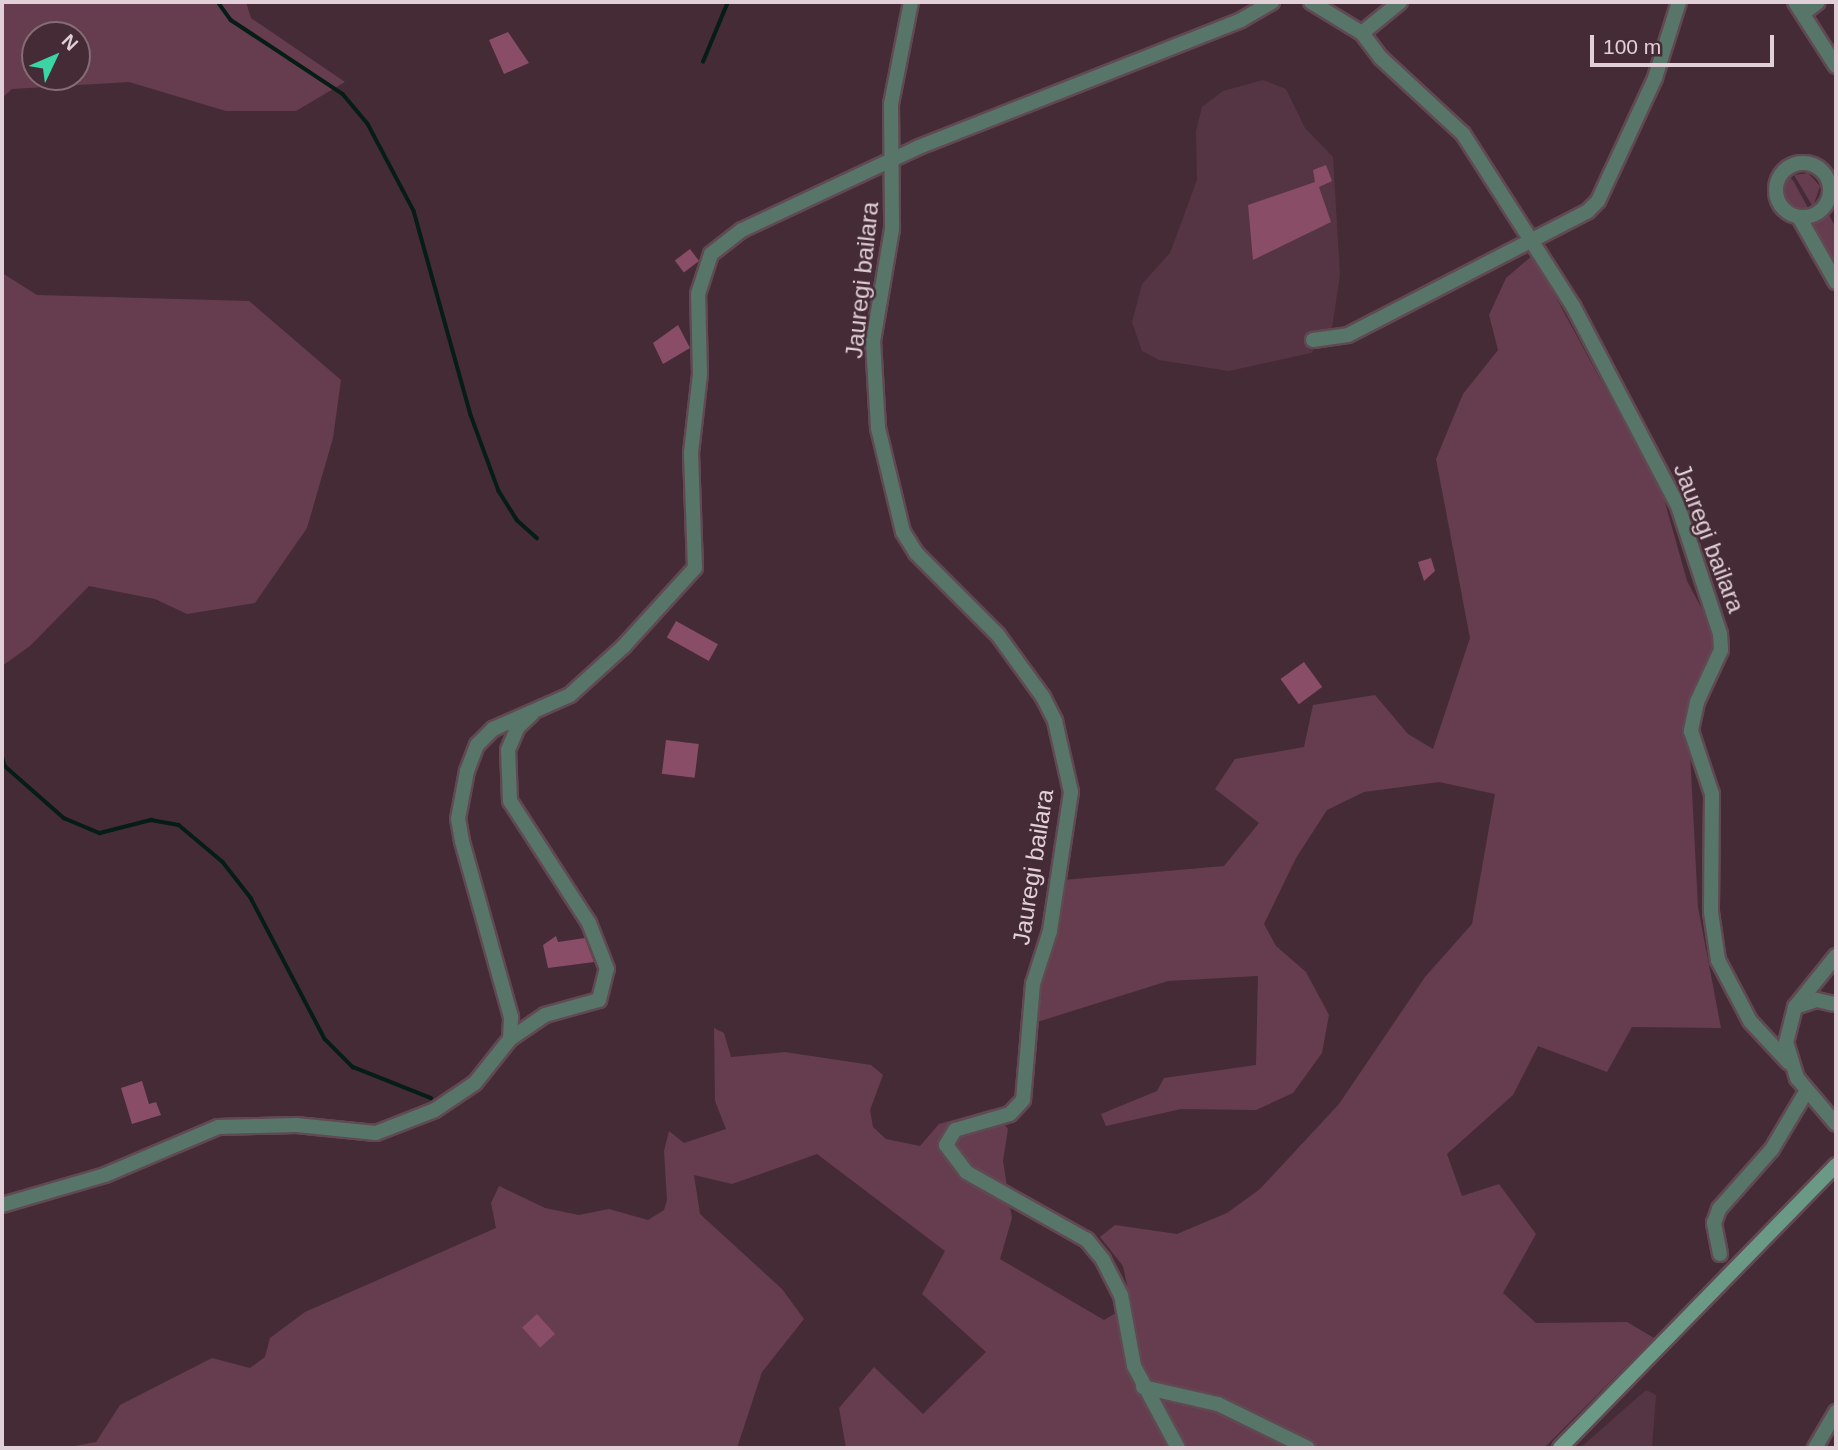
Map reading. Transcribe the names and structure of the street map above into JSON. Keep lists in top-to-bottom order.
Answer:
{
  "streets": {
    "street": ["Jauregi bailara"]
  },
  "scale_bar": "100 m",
  "north": "top right"
}
